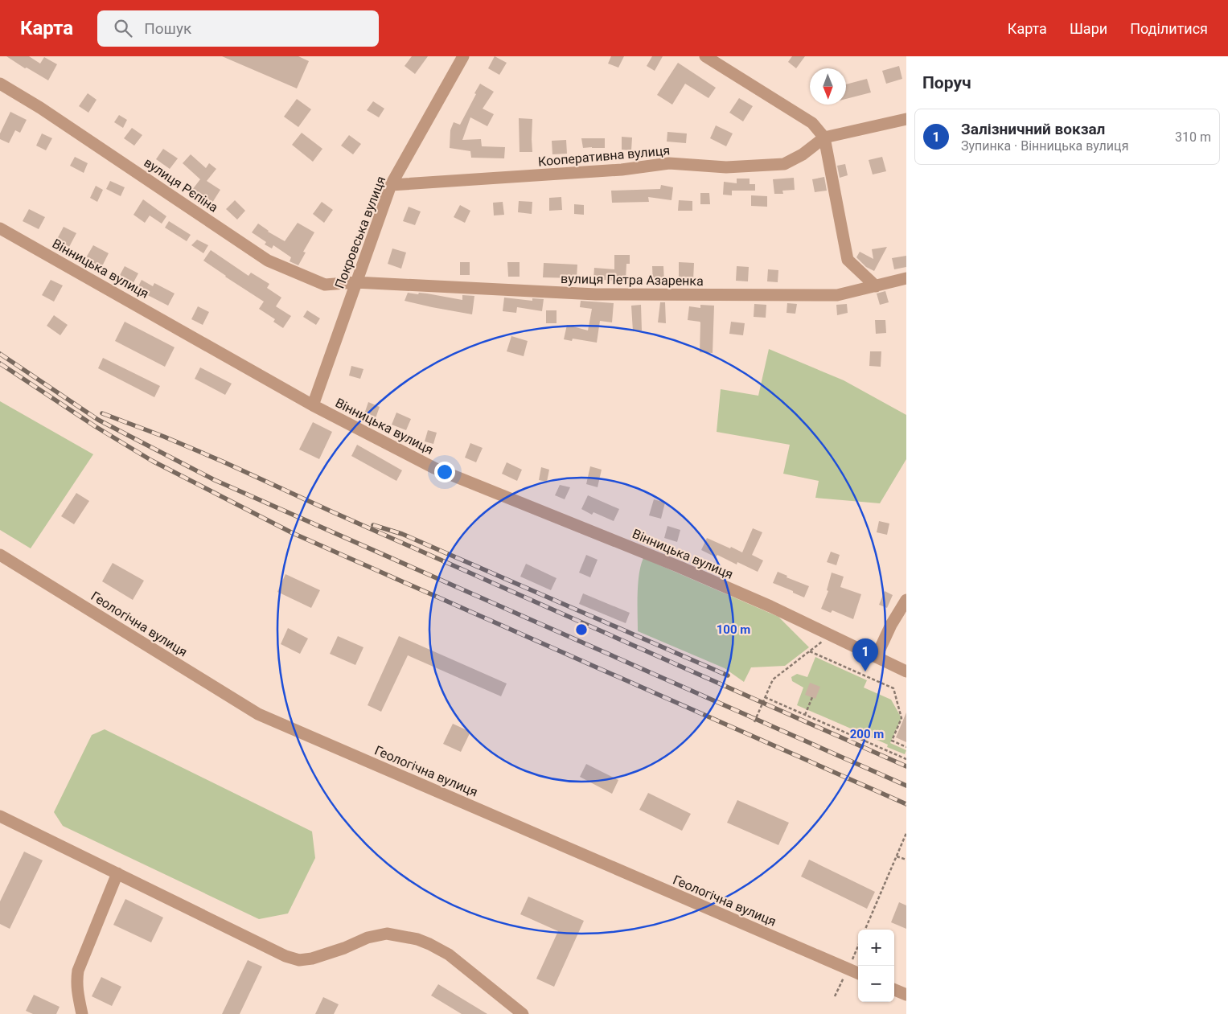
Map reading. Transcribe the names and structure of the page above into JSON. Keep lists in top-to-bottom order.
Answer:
{
  "streets": {
    "street": [
      "Кооперативна вулиця",
      "вулиця Рєпіна",
      "Покровська вулиця",
      "Вінницька вулиця",
      "вулиця Петра Азаренка",
      "Геологічна вулиця"
    ]
  },
  "crossings": [
    ["Кооперативна вулиця", "Покровська вулиця"],
    ["вулиця Рєпіна", "Покровська вулиця"],
    ["вулиця Рєпіна", "вулиця Петра Азаренка"],
    ["Покровська вулиця", "Вінницька вулиця"],
    ["Покровська вулиця", "вулиця Петра Азаренка"]
  ],
  "north": "bottom",
  "page": {
    "header": "Карта",
    "search": "Пошук",
    "nav": ["Карта", "Шари", "Поділитися"],
    "heading": "Поруч",
    "list": [
      {
        "mark": "1",
        "name": "Залізничний вокзал",
        "note": "Зупинка · Вінницька вулиця",
        "value": "310 m"
      }
    ],
    "pins": "1",
    "map_buttons": ["+", "−"]
  },
  "rings": ["100 m", "200 m"]
}
